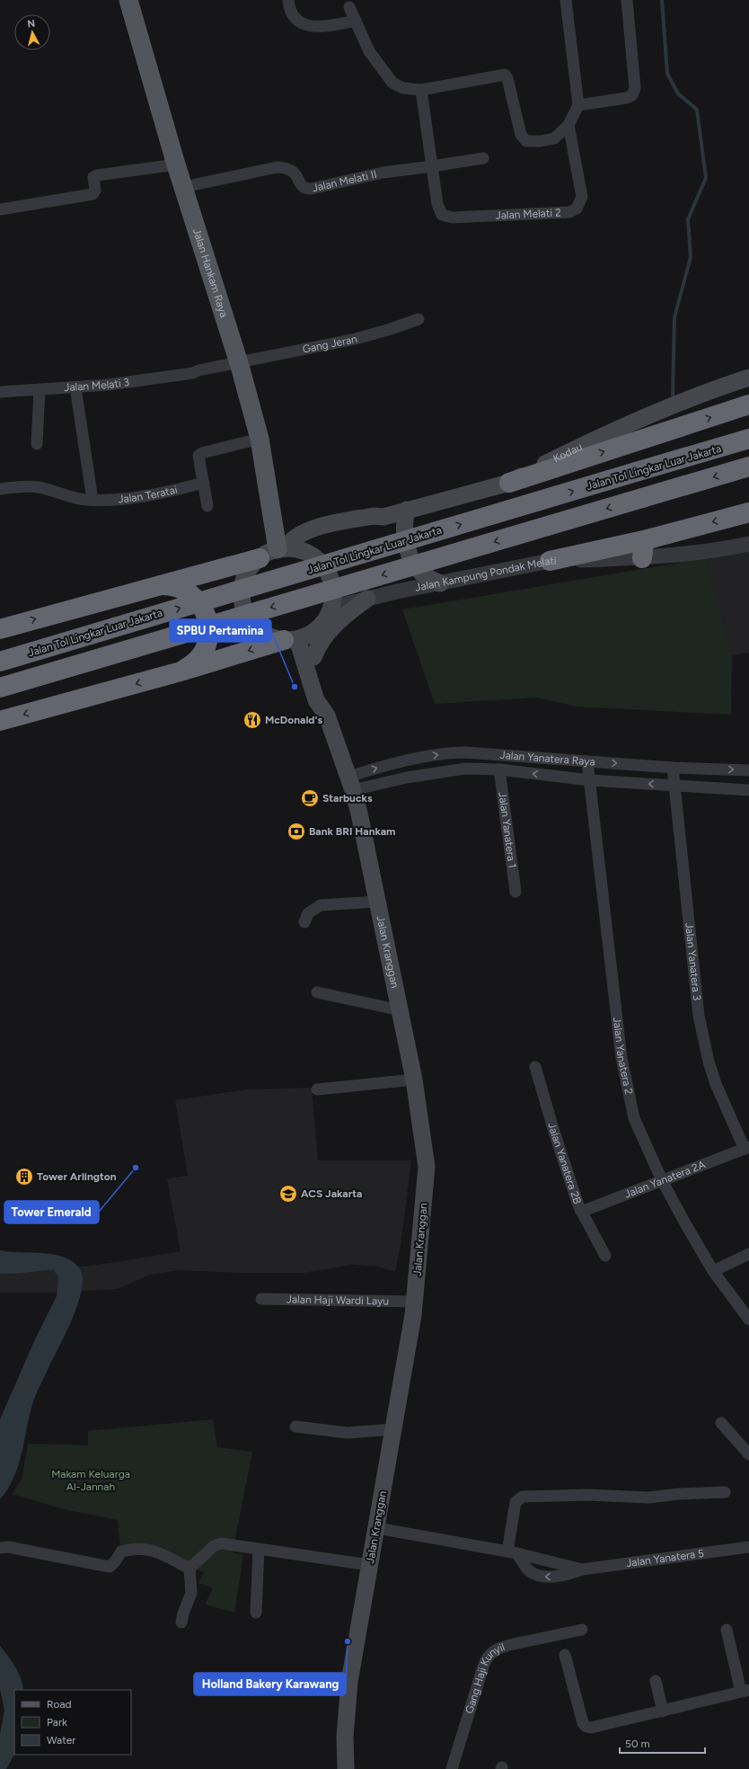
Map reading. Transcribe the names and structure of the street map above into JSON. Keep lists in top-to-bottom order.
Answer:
{
  "streets": {
    "highway": ["Jalan Tol Lingkar Luar Jakarta"],
    "main road": ["Jalan Hankam Raya", "Kodau", "Jalan Kranggan"],
    "street": [
      "Jalan Melati II",
      "Jalan Melati 2",
      "Gang Jeran",
      "Jalan Melati 3",
      "Jalan Teratai",
      "Jalan Kampung Pondak Melati",
      "Jalan Yanatera Raya",
      "Jalan Yanatera 1",
      "Jalan Yanatera 3",
      "Jalan Yanatera 2",
      "Jalan Yanatera 2B",
      "Jalan Yanatera 2A",
      "Jalan Haji Wardi Layu",
      "Jalan Yanatera 5",
      "Gang Haji Kunyil"
    ]
  },
  "crossings": [
    ["Jalan Melati II", "Jalan Melati 2"],
    ["Jalan Melati II", "Jalan Hankam Raya"],
    ["Jalan Hankam Raya", "Gang Jeran"],
    ["Jalan Hankam Raya", "Jalan Melati 3"],
    ["Jalan Hankam Raya", "Kodau"],
    ["Jalan Hankam Raya", "Jalan Kampung Pondak Melati"],
    ["Jalan Hankam Raya", "Jalan Kranggan"],
    ["Gang Jeran", "Jalan Melati 3"],
    ["Kodau", "Jalan Kampung Pondak Melati"],
    ["Kodau", "Jalan Kranggan"],
    ["Jalan Kampung Pondak Melati", "Jalan Kranggan"],
    ["Jalan Yanatera Raya", "Jalan Yanatera 1"],
    ["Jalan Yanatera Raya", "Jalan Kranggan"],
    ["Jalan Yanatera Raya", "Jalan Yanatera 3"],
    ["Jalan Yanatera Raya", "Jalan Yanatera 2"],
    ["Jalan Kranggan", "Jalan Haji Wardi Layu"],
    ["Jalan Kranggan", "Jalan Yanatera 5"],
    ["Jalan Yanatera 3", "Jalan Yanatera 2A"],
    ["Jalan Yanatera 2", "Jalan Yanatera 2A"],
    ["Jalan Yanatera 2B", "Jalan Yanatera 2A"]
  ],
  "parks": ["Makam Keluarga Al-Jannah"],
  "places": {
    "other": ["SPBU Pertamina", "Tower Emerald", "Holland Bakery Karawang"],
    "restaurant": ["McDonald's"],
    "cafe": ["Starbucks"],
    "bank": ["Bank BRI Hankam"],
    "building": ["Tower Arlington"],
    "school or university": ["ACS Jakarta"]
  },
  "legend": ["Road", "Park", "Water"],
  "scale_bar": "50 m",
  "north": "top"
}
